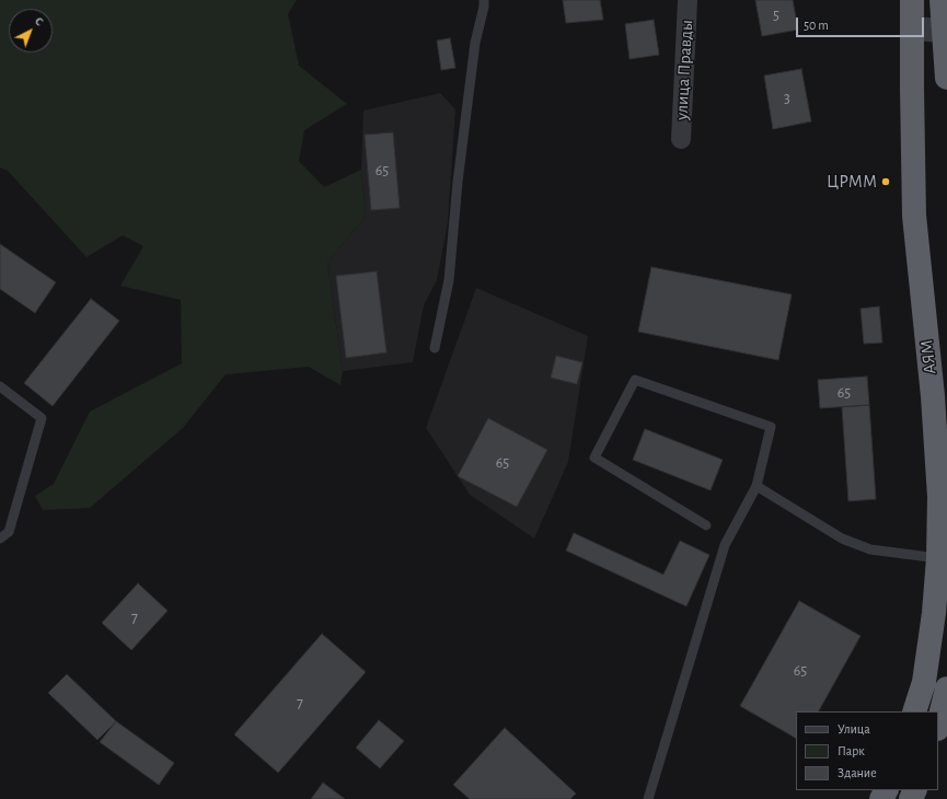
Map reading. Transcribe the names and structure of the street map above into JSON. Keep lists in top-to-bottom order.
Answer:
{
  "streets": {
    "highway": ["АЯМ"],
    "street": ["улица Правды"]
  },
  "places": ["ЦРММ"],
  "house_numbers": [
    "5",
    "3",
    "65",
    "65",
    "65",
    "7",
    "65",
    "7"
  ],
  "legend": ["Улица", "Парк", "Здание"],
  "scale_bar": "50 m",
  "north": "top right"
}
